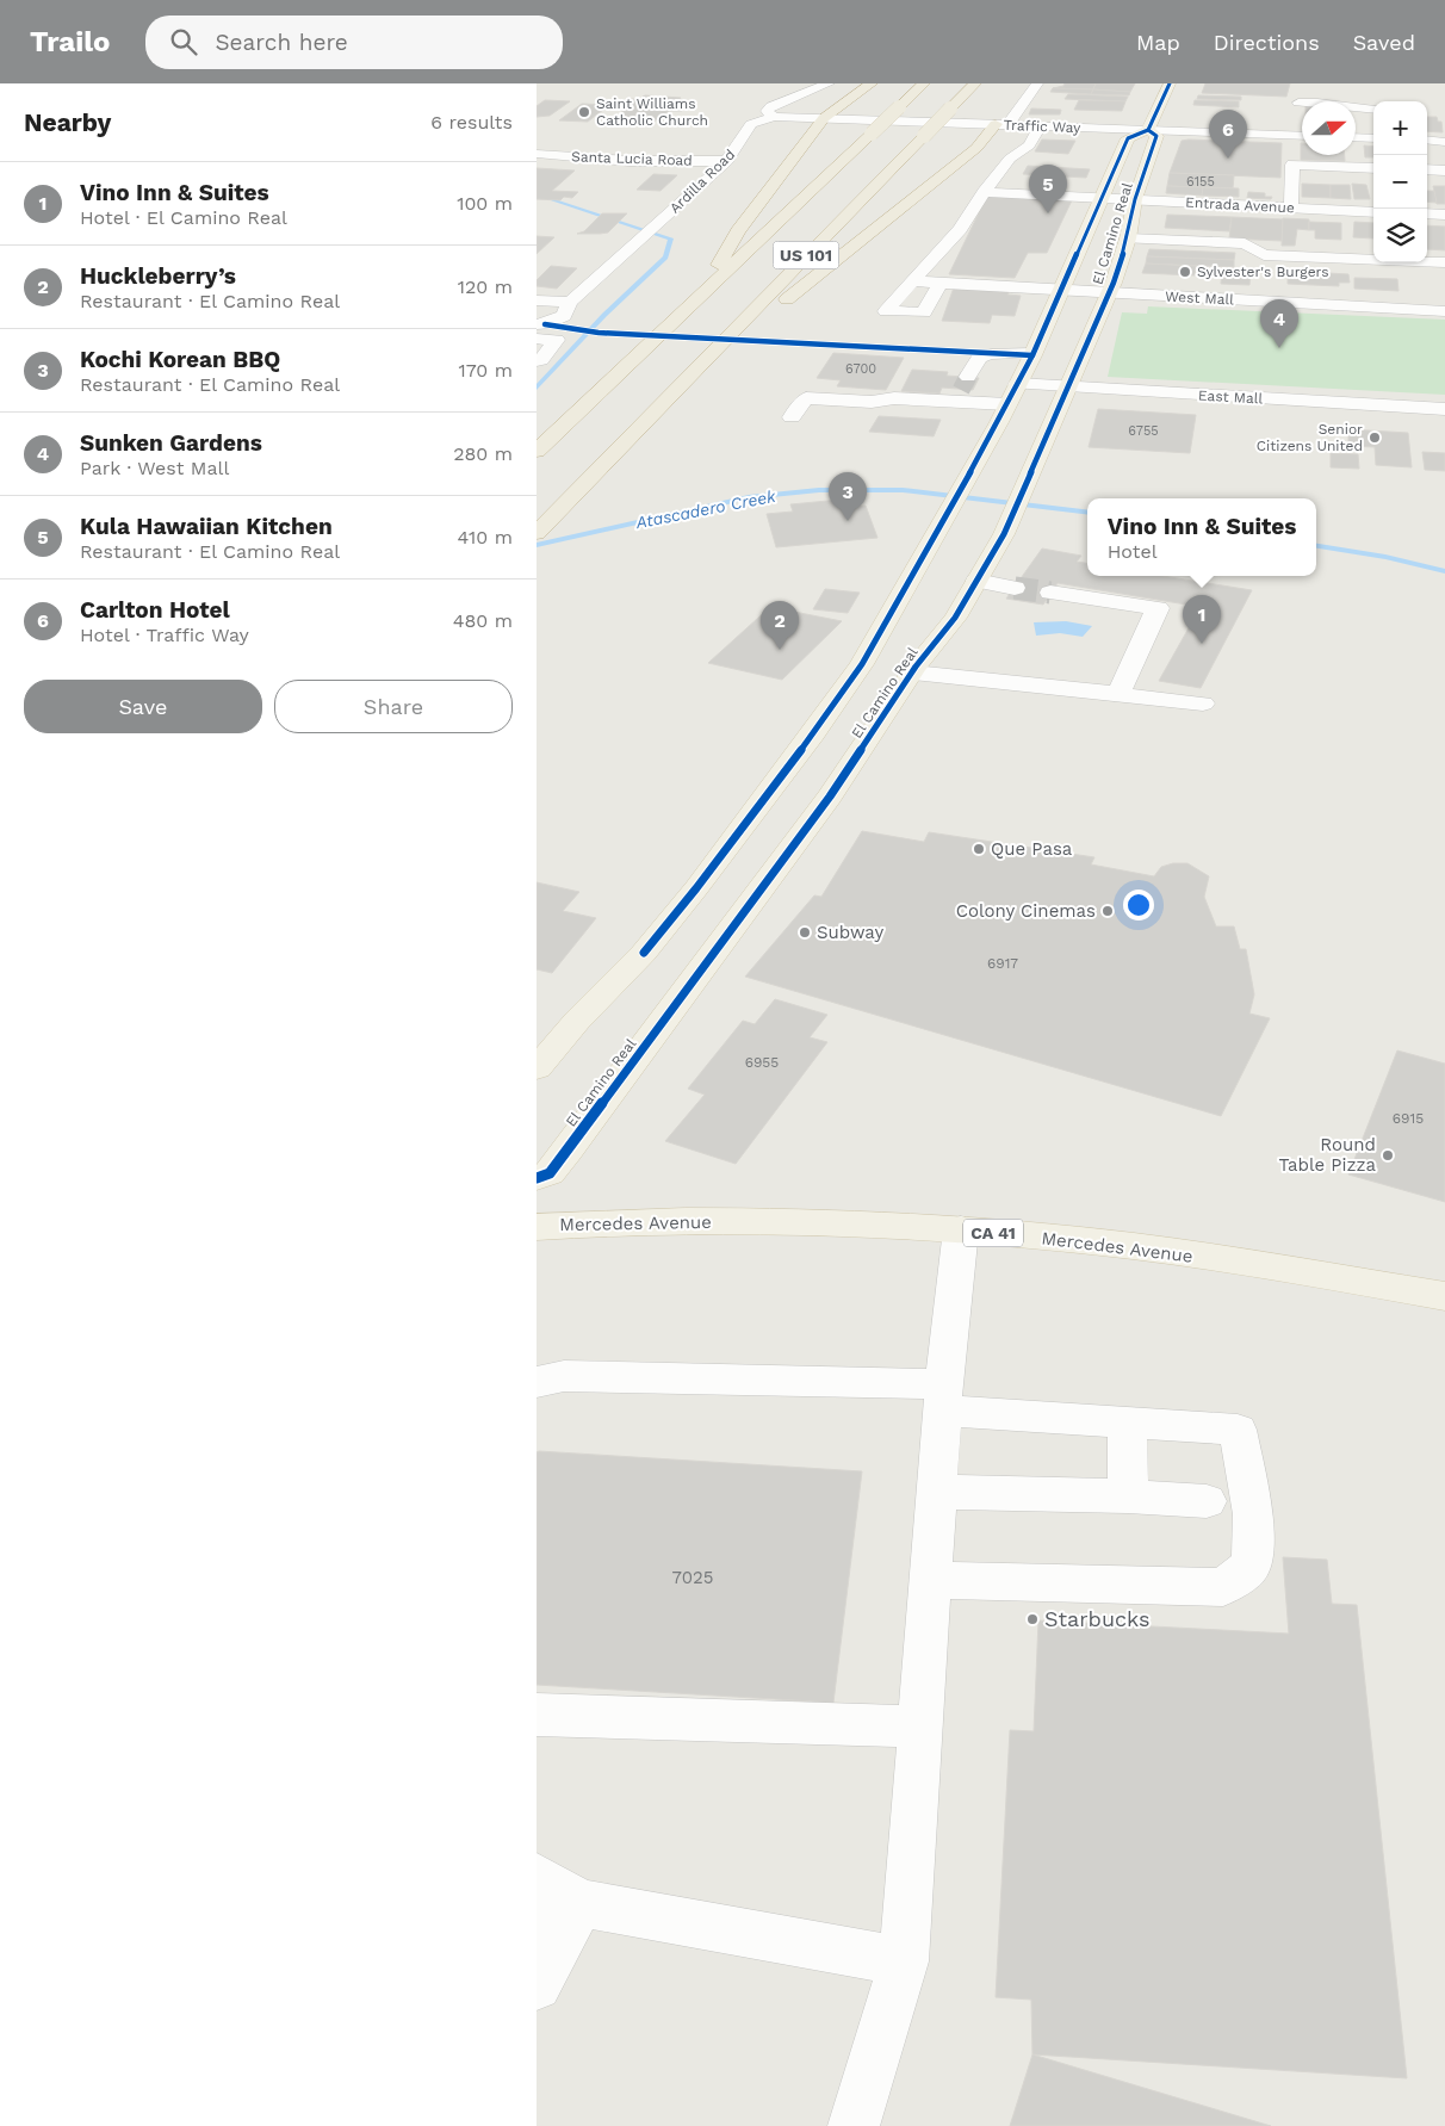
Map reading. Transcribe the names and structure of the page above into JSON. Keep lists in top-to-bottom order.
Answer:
{
  "streets": {
    "highway": ["US 101"],
    "main road": ["El Camino Real", "Mercedes Avenue", "CA 41"],
    "street": [
      "Traffic Way",
      "Santa Lucia Road",
      "Ardilla Road",
      "Entrada Avenue",
      "West Mall",
      "East Mall"
    ]
  },
  "crossings": [
    ["Traffic Way", "Ardilla Road"],
    ["Traffic Way", "El Camino Real"],
    ["Santa Lucia Road", "Ardilla Road"],
    ["Entrada Avenue", "El Camino Real"],
    ["El Camino Real", "West Mall"],
    ["El Camino Real", "East Mall"]
  ],
  "water": ["Atascadero Creek"],
  "places": [
    "Saint Williams Catholic Church",
    "Sylvester's Burgers",
    "Senior Citizens United",
    "Que Pasa",
    "Colony Cinemas",
    "Subway",
    "Round Table Pizza",
    "Starbucks"
  ],
  "house_numbers": [
    "6155",
    "6700",
    "6755",
    "6917",
    "6955",
    "6915",
    "7025"
  ],
  "north": "right",
  "page": {
    "header": "Trailo",
    "search": "Search here",
    "nav": ["Map", "Directions", "Saved"],
    "heading": ["Nearby", "6 results"],
    "map_buttons": ["+", "−"],
    "pins": [
      "6",
      "5",
      "4",
      "3",
      "1",
      "2"
    ],
    "list": [
      {
        "mark": "1",
        "name": "Vino Inn & Suites",
        "note": "Hotel · El Camino Real",
        "value": "100 m"
      },
      {
        "mark": "2",
        "name": "Huckleberry’s",
        "note": "Restaurant · El Camino Real",
        "value": "120 m"
      },
      {
        "mark": "3",
        "name": "Kochi Korean BBQ",
        "note": "Restaurant · El Camino Real",
        "value": "170 m"
      },
      {
        "mark": "4",
        "name": "Sunken Gardens",
        "note": "Park · West Mall",
        "value": "280 m"
      },
      {
        "mark": "5",
        "name": "Kula Hawaiian Kitchen",
        "note": "Restaurant · El Camino Real",
        "value": "410 m"
      },
      {
        "mark": "6",
        "name": "Carlton Hotel",
        "note": "Hotel · Traffic Way",
        "value": "480 m"
      }
    ],
    "popup": ["Vino Inn & Suites", "Hotel"],
    "buttons": ["Save", "Share"]
  }
}
